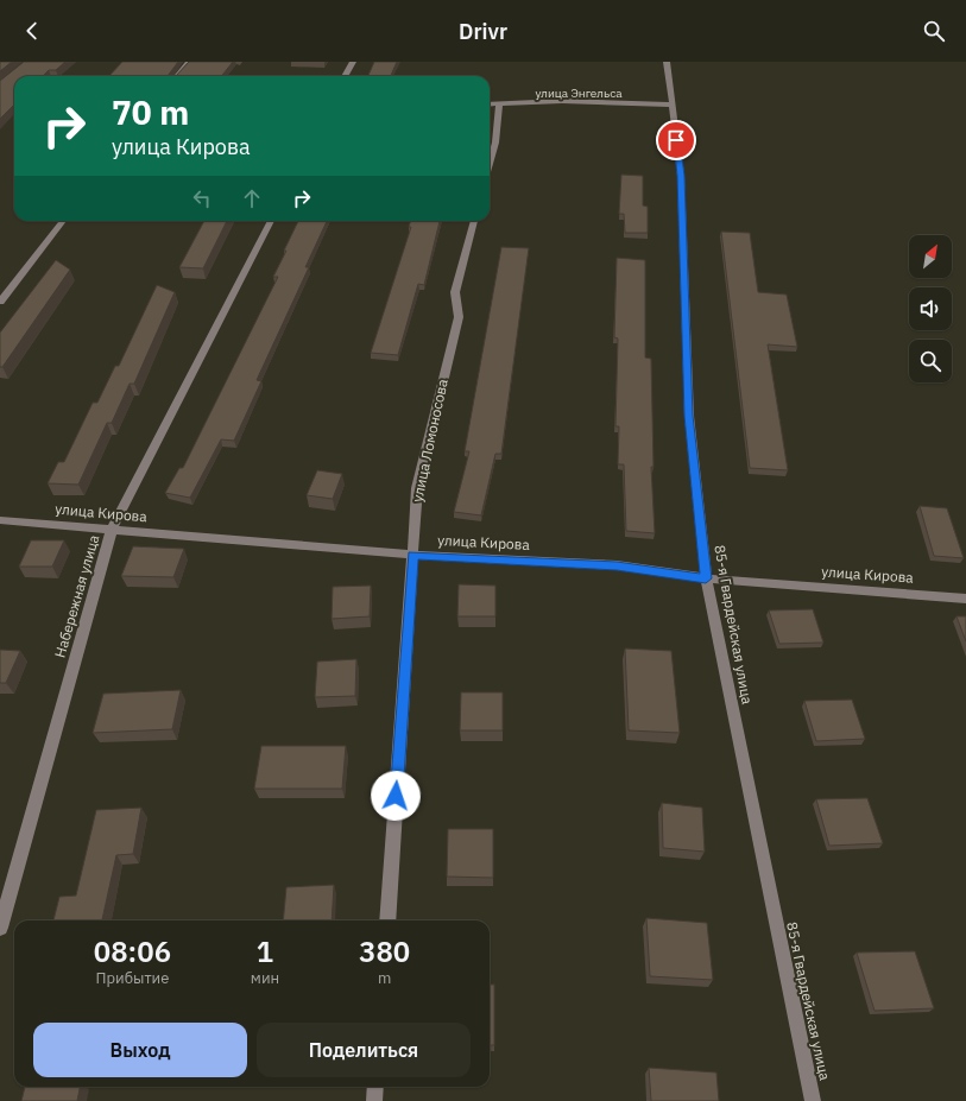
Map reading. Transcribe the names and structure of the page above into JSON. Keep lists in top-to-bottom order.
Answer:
{
  "streets": {
    "street": [
      "улица Энгельса",
      "улица Ломоносова",
      "улица Кирова",
      "Набережная улица",
      "85-я Гвардейская улица"
    ]
  },
  "crossings": [
    ["улица Энгельса", "85-я Гвардейская улица"],
    ["улица Ломоносова", "улица Кирова"],
    ["улица Кирова", "Набережная улица"],
    ["улица Кирова", "85-я Гвардейская улица"]
  ],
  "north": "top right",
  "page": {
    "header": "Drivr",
    "turn": ["70 m", "улица Кирова"],
    "eta": [
      "08:06",
      "Прибытие",
      "1",
      "мин",
      "380",
      "m"
    ],
    "buttons": ["Выход", "Поделиться"]
  }
}
